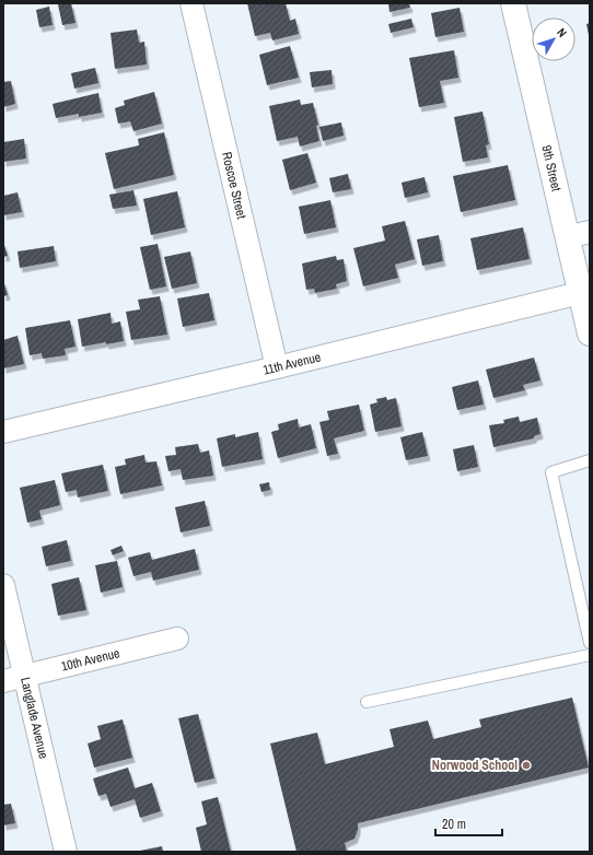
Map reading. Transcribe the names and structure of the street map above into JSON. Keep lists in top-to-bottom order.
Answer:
{
  "streets": {
    "street": [
      "9th Street",
      "Roscoe Street",
      "11th Avenue",
      "10th Avenue",
      "Langlade Avenue"
    ]
  },
  "crossings": [
    ["9th Street", "11th Avenue"],
    ["Roscoe Street", "11th Avenue"],
    ["10th Avenue", "Langlade Avenue"]
  ],
  "places": ["Norwood School"],
  "scale_bar": "20 m",
  "north": "top right"
}
